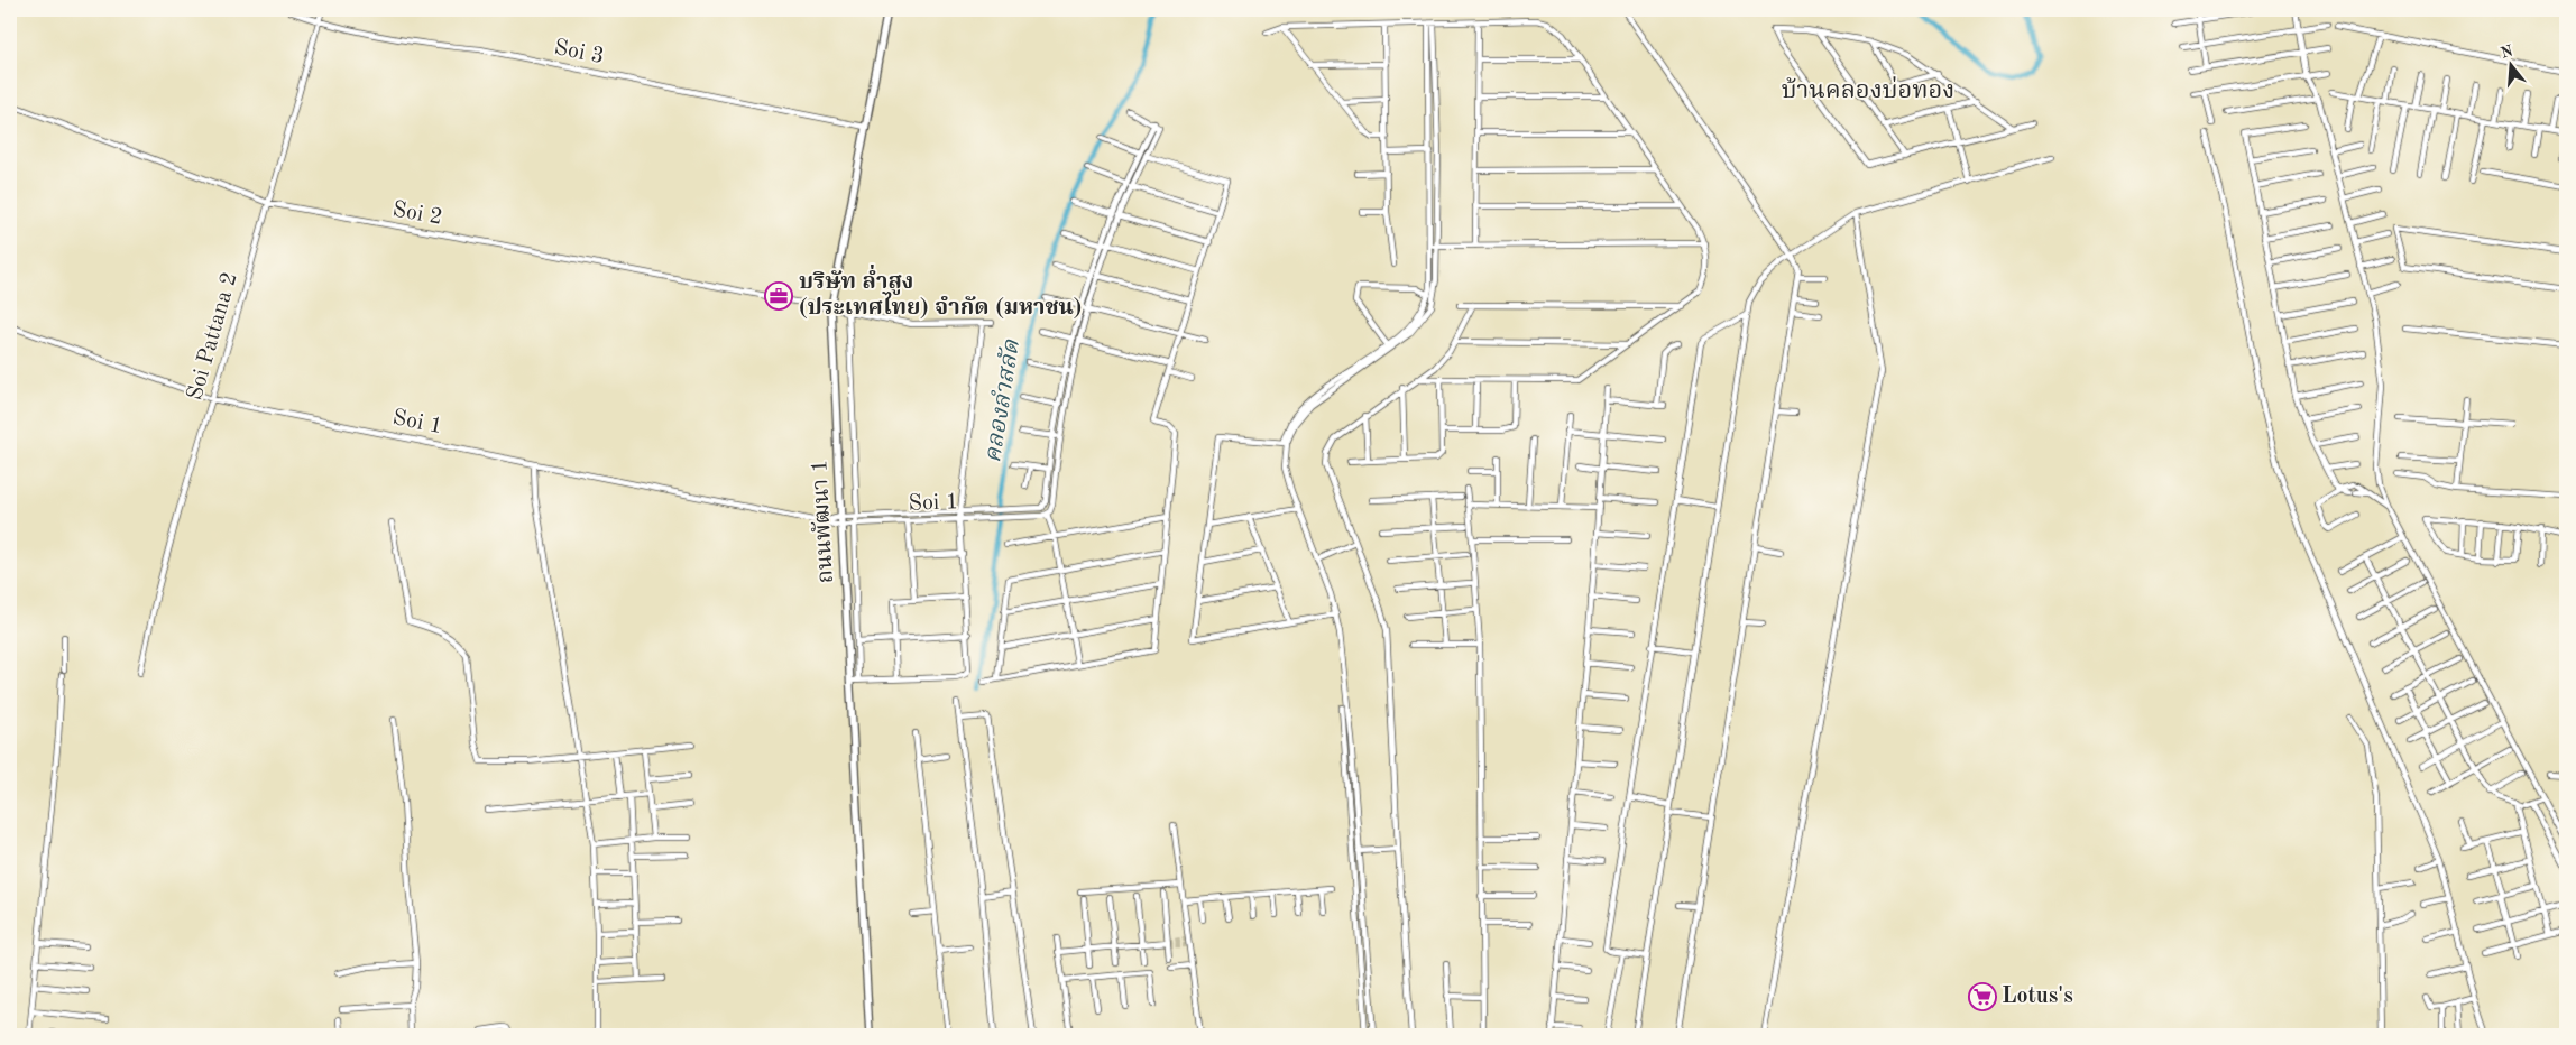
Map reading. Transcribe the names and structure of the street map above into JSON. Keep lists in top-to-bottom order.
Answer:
{
  "streets": {
    "main road": ["ถนนพัฒนา 1"],
    "street": [
      "Soi 3",
      "Soi 2",
      "Soi Pattana 2",
      "Soi 1"
    ]
  },
  "crossings": [
    ["Soi 3", "Soi Pattana 2"],
    ["Soi 3", "ถนนพัฒนา 1"],
    ["Soi 2", "Soi Pattana 2"],
    ["Soi 2", "ถนนพัฒนา 1"],
    ["Soi Pattana 2", "Soi 1"],
    ["Soi 1", "ถนนพัฒนา 1"]
  ],
  "districts": ["บ้านคลองบ่อทอง"],
  "water": ["คลองลำสลัด"],
  "places": {
    "office": ["บริษัท ล่ำสูง (ประเทศไทย) จำกัด (มหาชน)"],
    "supermarket": ["Lotus's"]
  },
  "north": "top"
}
